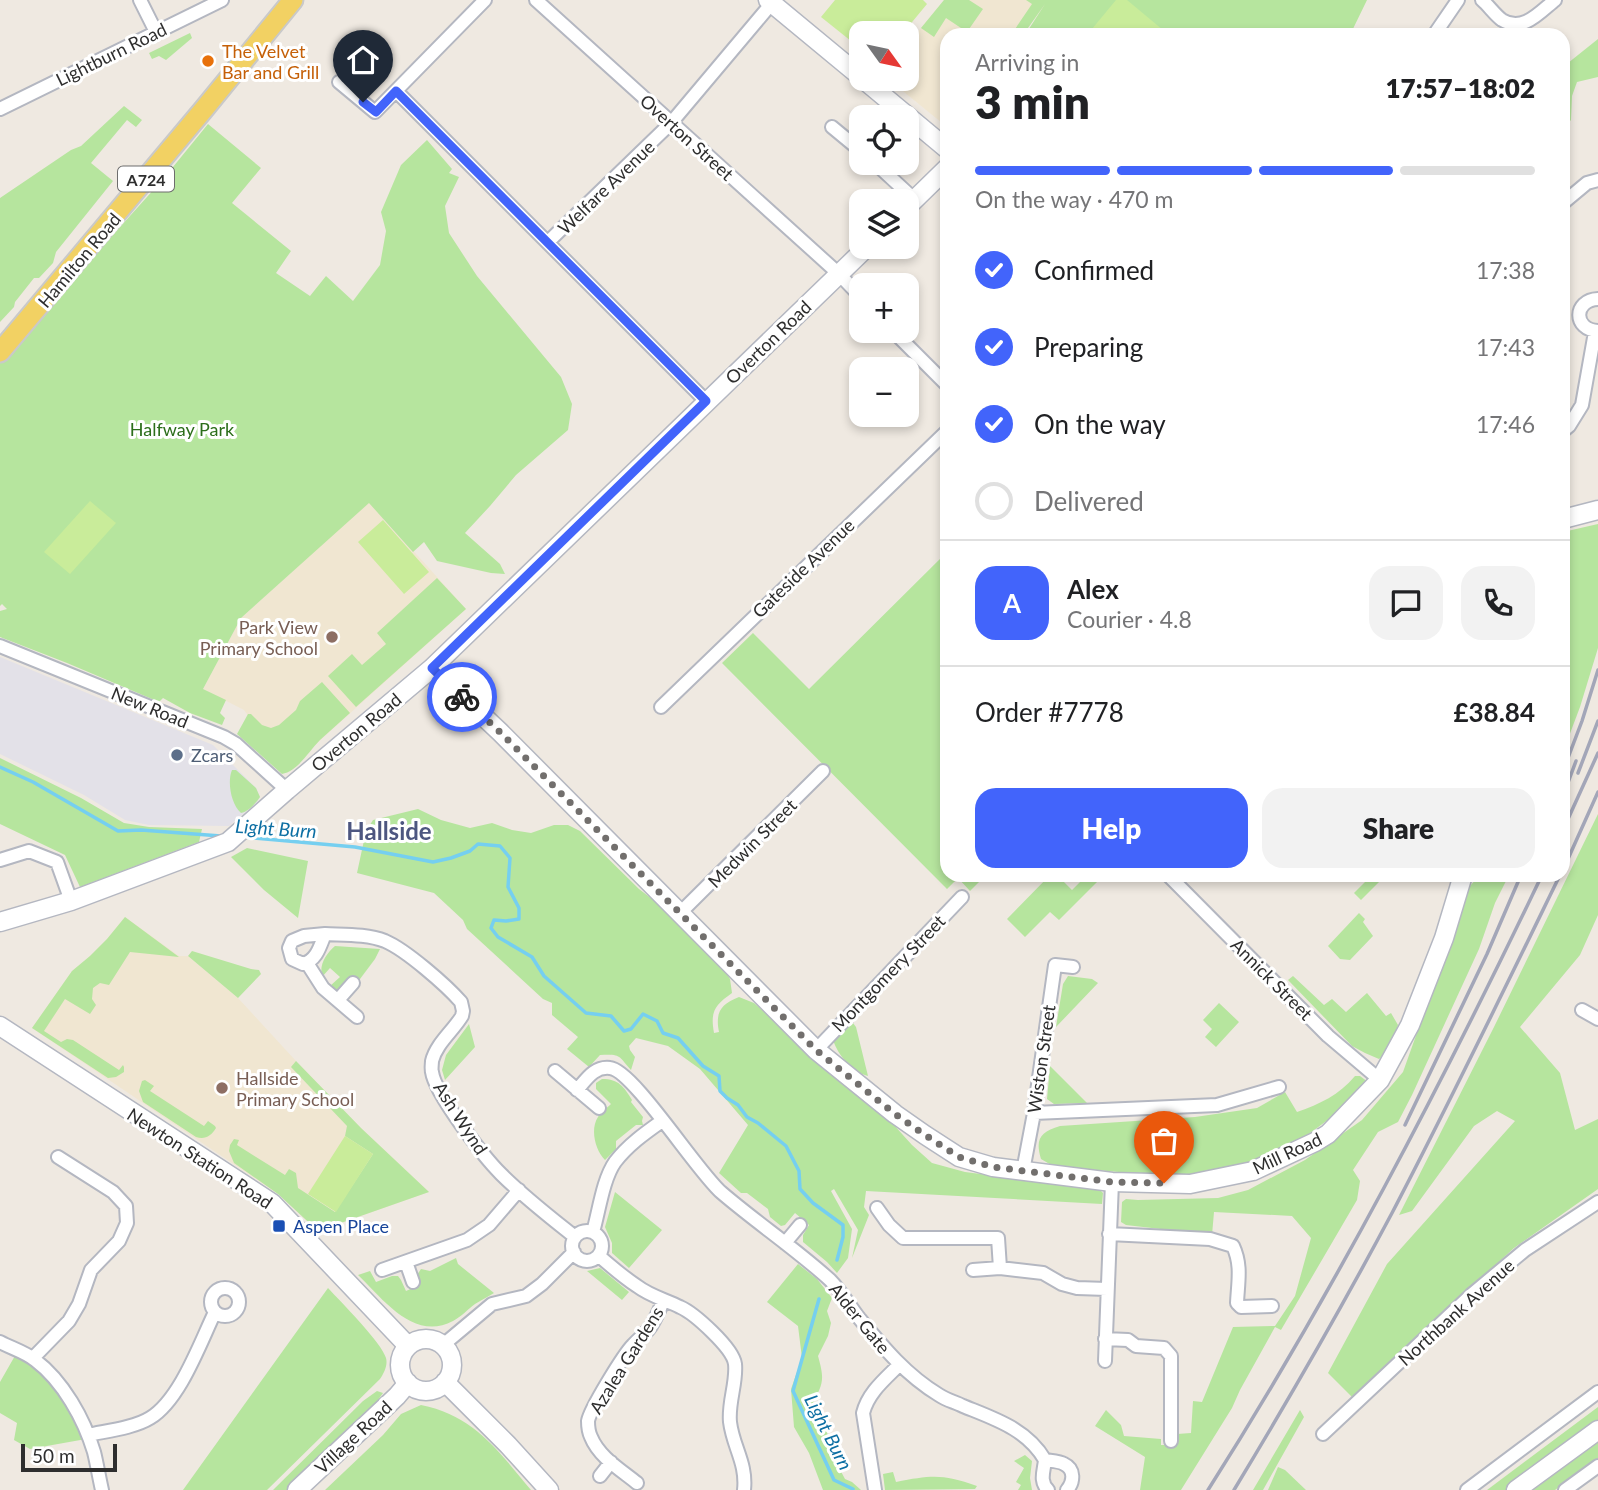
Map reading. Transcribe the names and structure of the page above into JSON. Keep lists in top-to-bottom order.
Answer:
{
  "streets": {
    "main road": ["A724", "Hamilton Road"],
    "street": [
      "Lightburn Road",
      "Overton Street",
      "Welfare Avenue",
      "Overton Road",
      "Gateside Avenue",
      "New Road",
      "Medwin Street",
      "Montgomery Street",
      "Annick Street",
      "Wiston Street",
      "Ash Wynd",
      "Mill Road",
      "Newton Station Road",
      "Northbank Avenue",
      "Alder Gate",
      "Azalea Gardens",
      "Village Road"
    ]
  },
  "crossings": [
    ["Overton Street", "Welfare Avenue"],
    ["Overton Street", "Overton Road"],
    ["Overton Road", "New Road"],
    ["Overton Road", "Mill Road"],
    ["Medwin Street", "Mill Road"],
    ["Montgomery Street", "Mill Road"],
    ["Annick Street", "Mill Road"],
    ["Wiston Street", "Mill Road"],
    ["Newton Station Road", "Village Road"]
  ],
  "districts": ["Hallside"],
  "water": ["Light Burn"],
  "parks": ["Halfway Park"],
  "places": {
    "other": [
      "The Velvet Bar and Grill",
      "Park View Primary School",
      "Zcars",
      "Hallside Primary School"
    ],
    "transit": ["Aspen Place"]
  },
  "scale_bar": "50 m",
  "north": "bottom right",
  "page": {
    "map_buttons": ["+", "−"],
    "heading": ["3 min", "Arriving in", "17:57–18:02"],
    "panel": [
      "Alex",
      "Courier · 4.8",
      "Order #7778",
      "£38.84"
    ],
    "bar": "On the way · 470 m",
    "list": [
      ["Confirmed", "17:38"],
      ["Preparing", "17:43"],
      ["On the way", "17:46"],
      "Delivered"
    ],
    "round": "A",
    "buttons": ["Help", "Share"],
    "scale": "50 m"
  }
}
